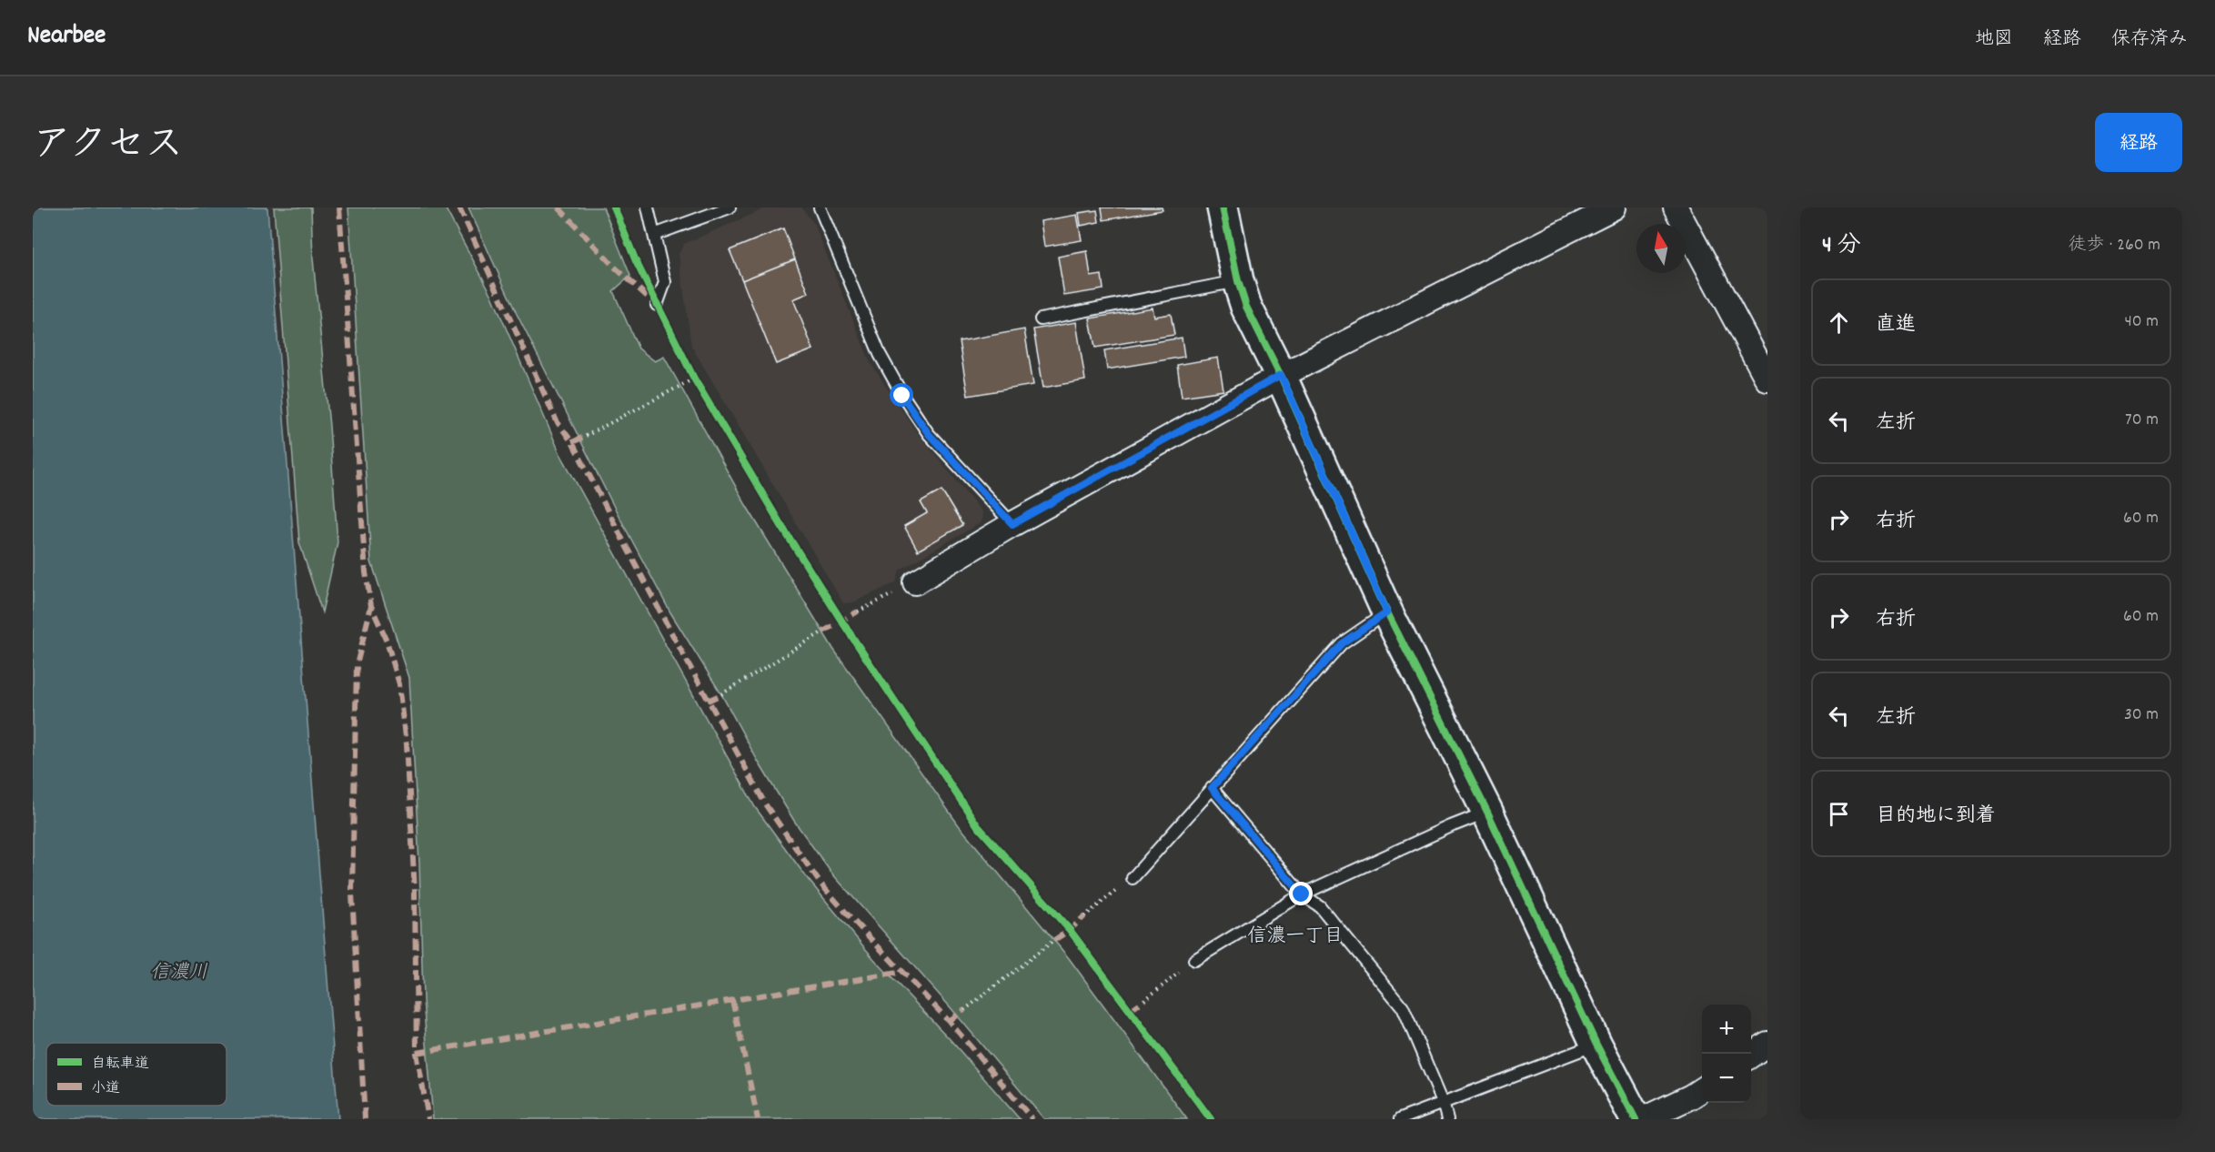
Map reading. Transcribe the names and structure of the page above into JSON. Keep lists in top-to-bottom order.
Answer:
{
  "districts": ["信濃一丁目"],
  "water": ["信濃川"],
  "legend": ["自転車道", "小道"],
  "north": "top",
  "page": {
    "header": "Nearbee",
    "nav": ["地図", "経路", "保存済み"],
    "title": "アクセス",
    "buttons": "経路",
    "heading": ["4 分", "徒歩 · 260 m"],
    "list": [
      ["直進", "40 m"],
      ["左折", "70 m"],
      ["右折", "60 m"],
      ["右折", "60 m"],
      ["左折", "30 m"],
      "目的地に到着"
    ],
    "map_buttons": ["+", "−"]
  }
}
